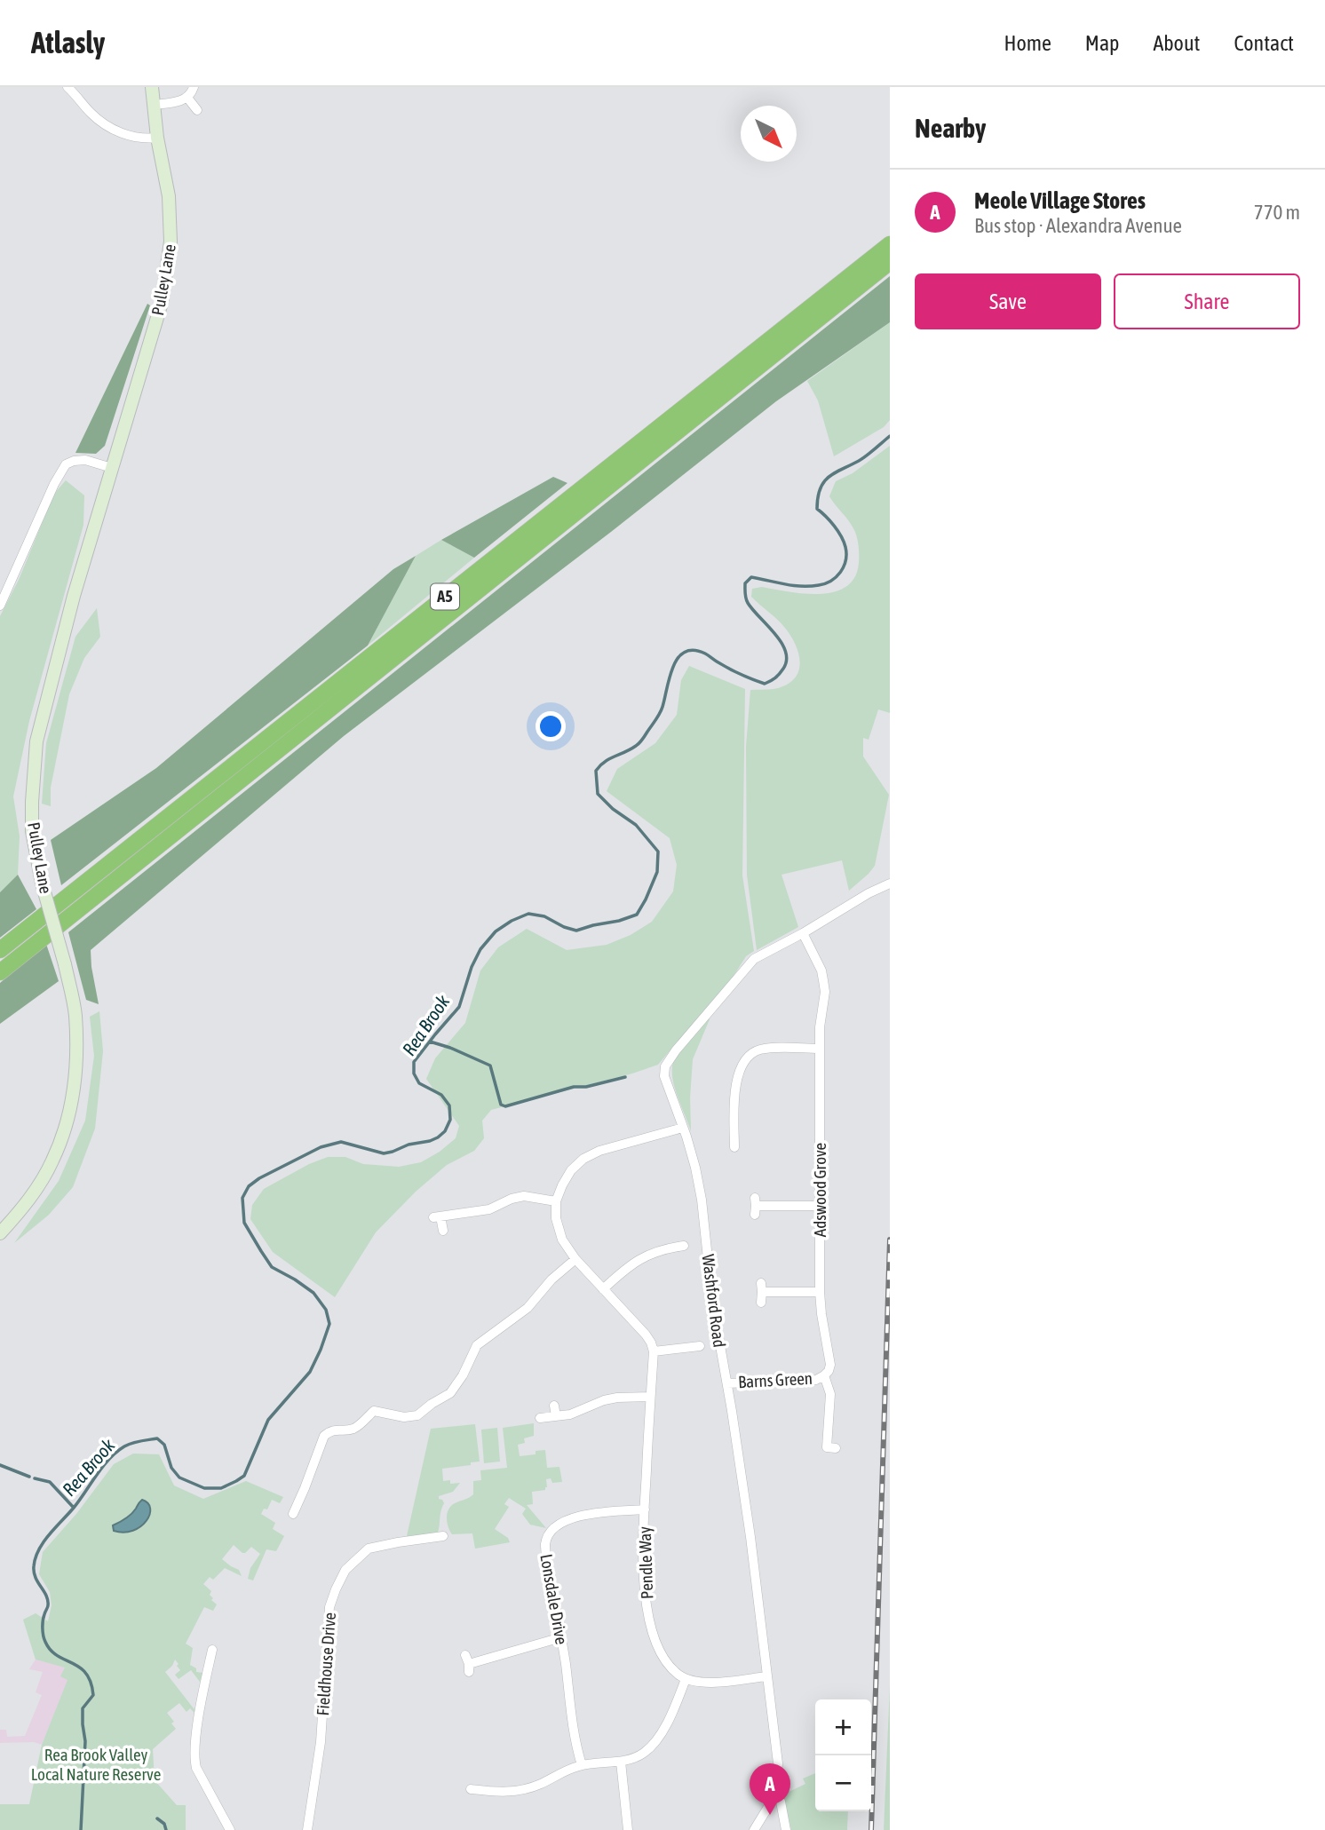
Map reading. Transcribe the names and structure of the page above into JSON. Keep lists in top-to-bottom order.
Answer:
{
  "streets": {
    "highway": ["A5"],
    "street": [
      "Pulley Lane",
      "Adswood Grove",
      "Washford Road",
      "Barns Green",
      "Pendle Way",
      "Lonsdale Drive",
      "Fieldhouse Drive"
    ]
  },
  "crossings": [
    ["Adswood Grove", "Washford Road"],
    ["Adswood Grove", "Barns Green"],
    ["Washford Road", "Barns Green"],
    ["Pendle Way", "Lonsdale Drive"]
  ],
  "water": ["Rea Brook"],
  "parks": ["Rea Brook Valley Local Nature Reserve"],
  "north": "bottom right",
  "page": {
    "header": "Atlasly",
    "nav": [
      "Home",
      "Map",
      "About",
      "Contact"
    ],
    "heading": "Nearby",
    "list": [
      {
        "mark": "A",
        "name": "Meole Village Stores",
        "note": "Bus stop · Alexandra Avenue",
        "value": "770 m"
      }
    ],
    "buttons": ["Save", "Share"],
    "map_buttons": ["+", "−"],
    "pins": "A"
  }
}
